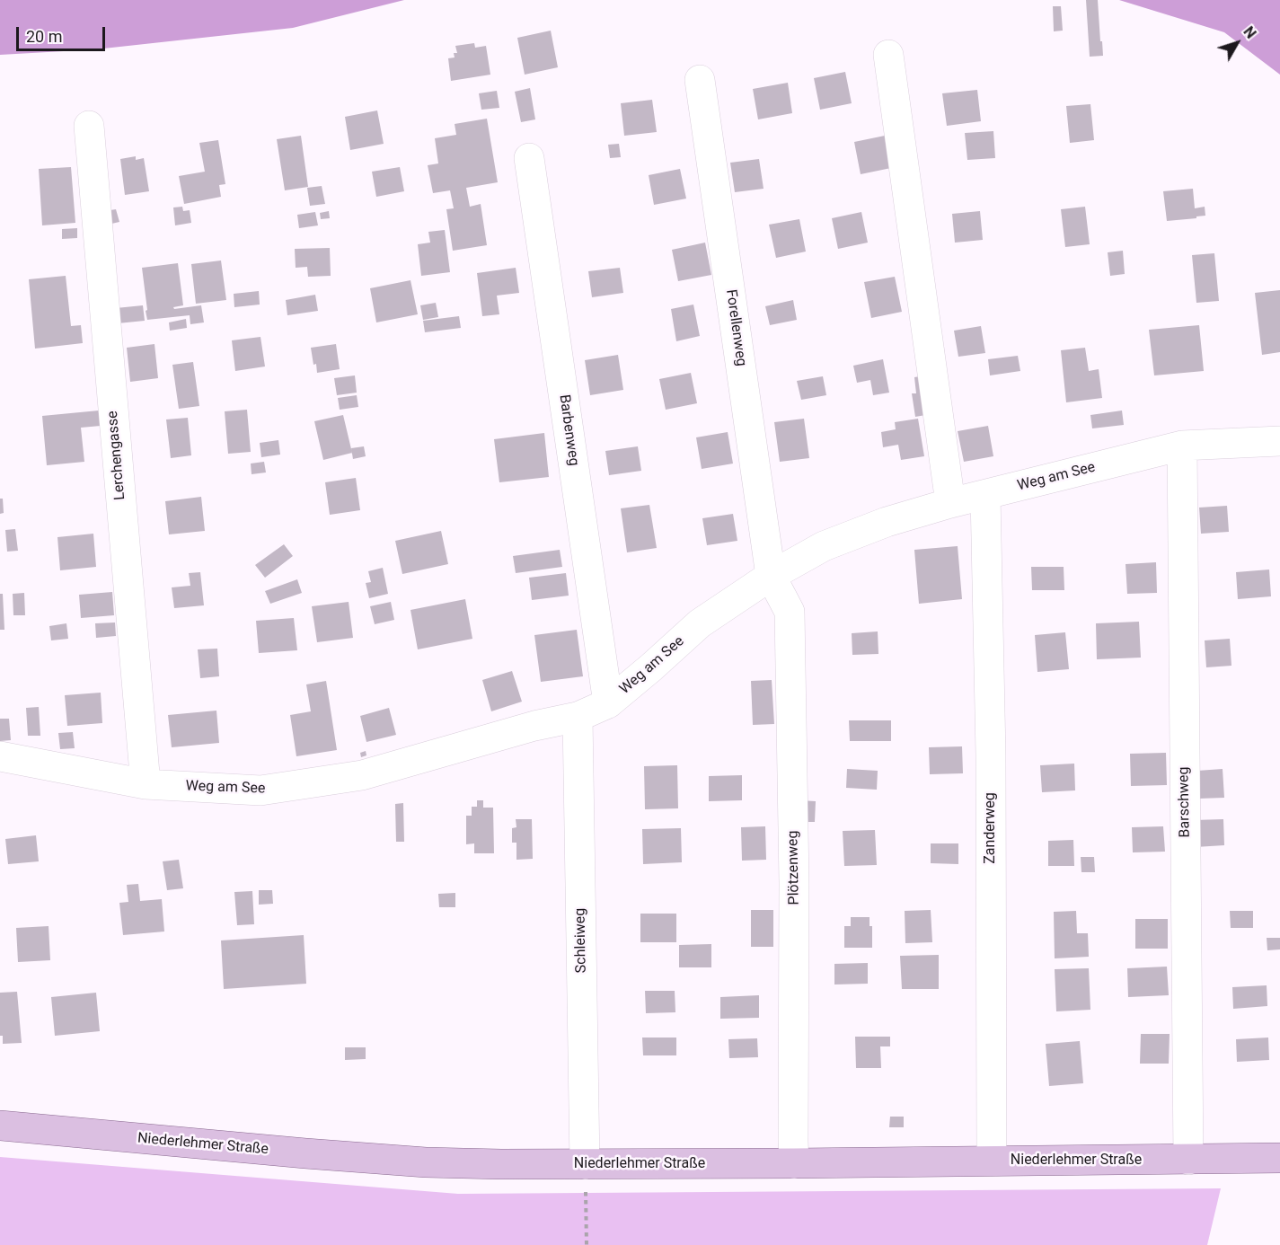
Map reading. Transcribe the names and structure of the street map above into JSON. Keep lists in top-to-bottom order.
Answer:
{
  "streets": {
    "main road": ["Niederlehmer Straße"],
    "lane": [
      "Forellenweg",
      "Barbenweg",
      "Lerchengasse",
      "Weg am See",
      "Barschweg",
      "Zanderweg",
      "Plötzenweg",
      "Schleiweg"
    ]
  },
  "crossings": [
    ["Forellenweg", "Weg am See"],
    ["Forellenweg", "Plötzenweg"],
    ["Barbenweg", "Weg am See"],
    ["Lerchengasse", "Weg am See"],
    ["Weg am See", "Barschweg"],
    ["Weg am See", "Zanderweg"],
    ["Weg am See", "Plötzenweg"],
    ["Weg am See", "Schleiweg"],
    ["Barschweg", "Niederlehmer Straße"],
    ["Zanderweg", "Niederlehmer Straße"],
    ["Plötzenweg", "Niederlehmer Straße"],
    ["Schleiweg", "Niederlehmer Straße"]
  ],
  "scale_bar": "20 m",
  "north": "top right"
}
